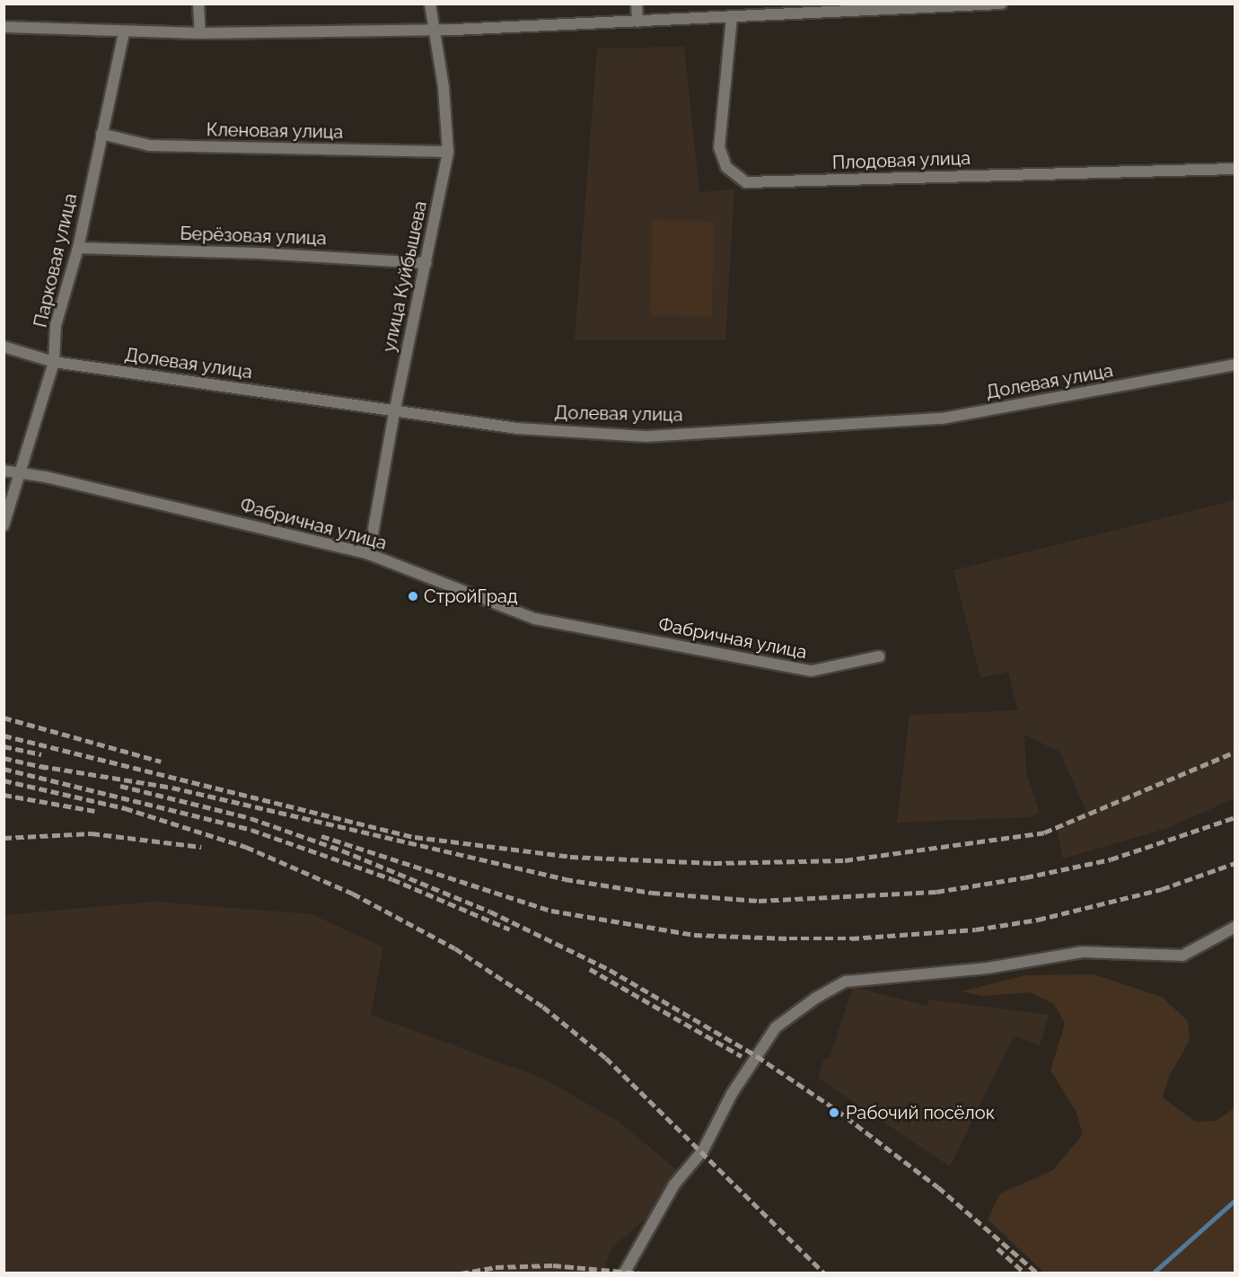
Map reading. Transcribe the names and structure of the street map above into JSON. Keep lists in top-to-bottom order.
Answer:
{
  "streets": {
    "street": [
      "Кленовая улица",
      "Плодовая улица",
      "Берёзовая улица",
      "Парковая улица",
      "улица Куйбышева",
      "Долевая улица",
      "Фабричная улица"
    ]
  },
  "crossings": [
    ["Кленовая улица", "Парковая улица"],
    ["Кленовая улица", "улица Куйбышева"],
    ["Берёзовая улица", "Парковая улица"],
    ["Берёзовая улица", "улица Куйбышева"],
    ["Парковая улица", "Долевая улица"],
    ["Парковая улица", "Фабричная улица"],
    ["улица Куйбышева", "Долевая улица"],
    ["улица Куйбышева", "Фабричная улица"]
  ],
  "places": ["СтройГрад", "Рабочий посёлок"]
}
